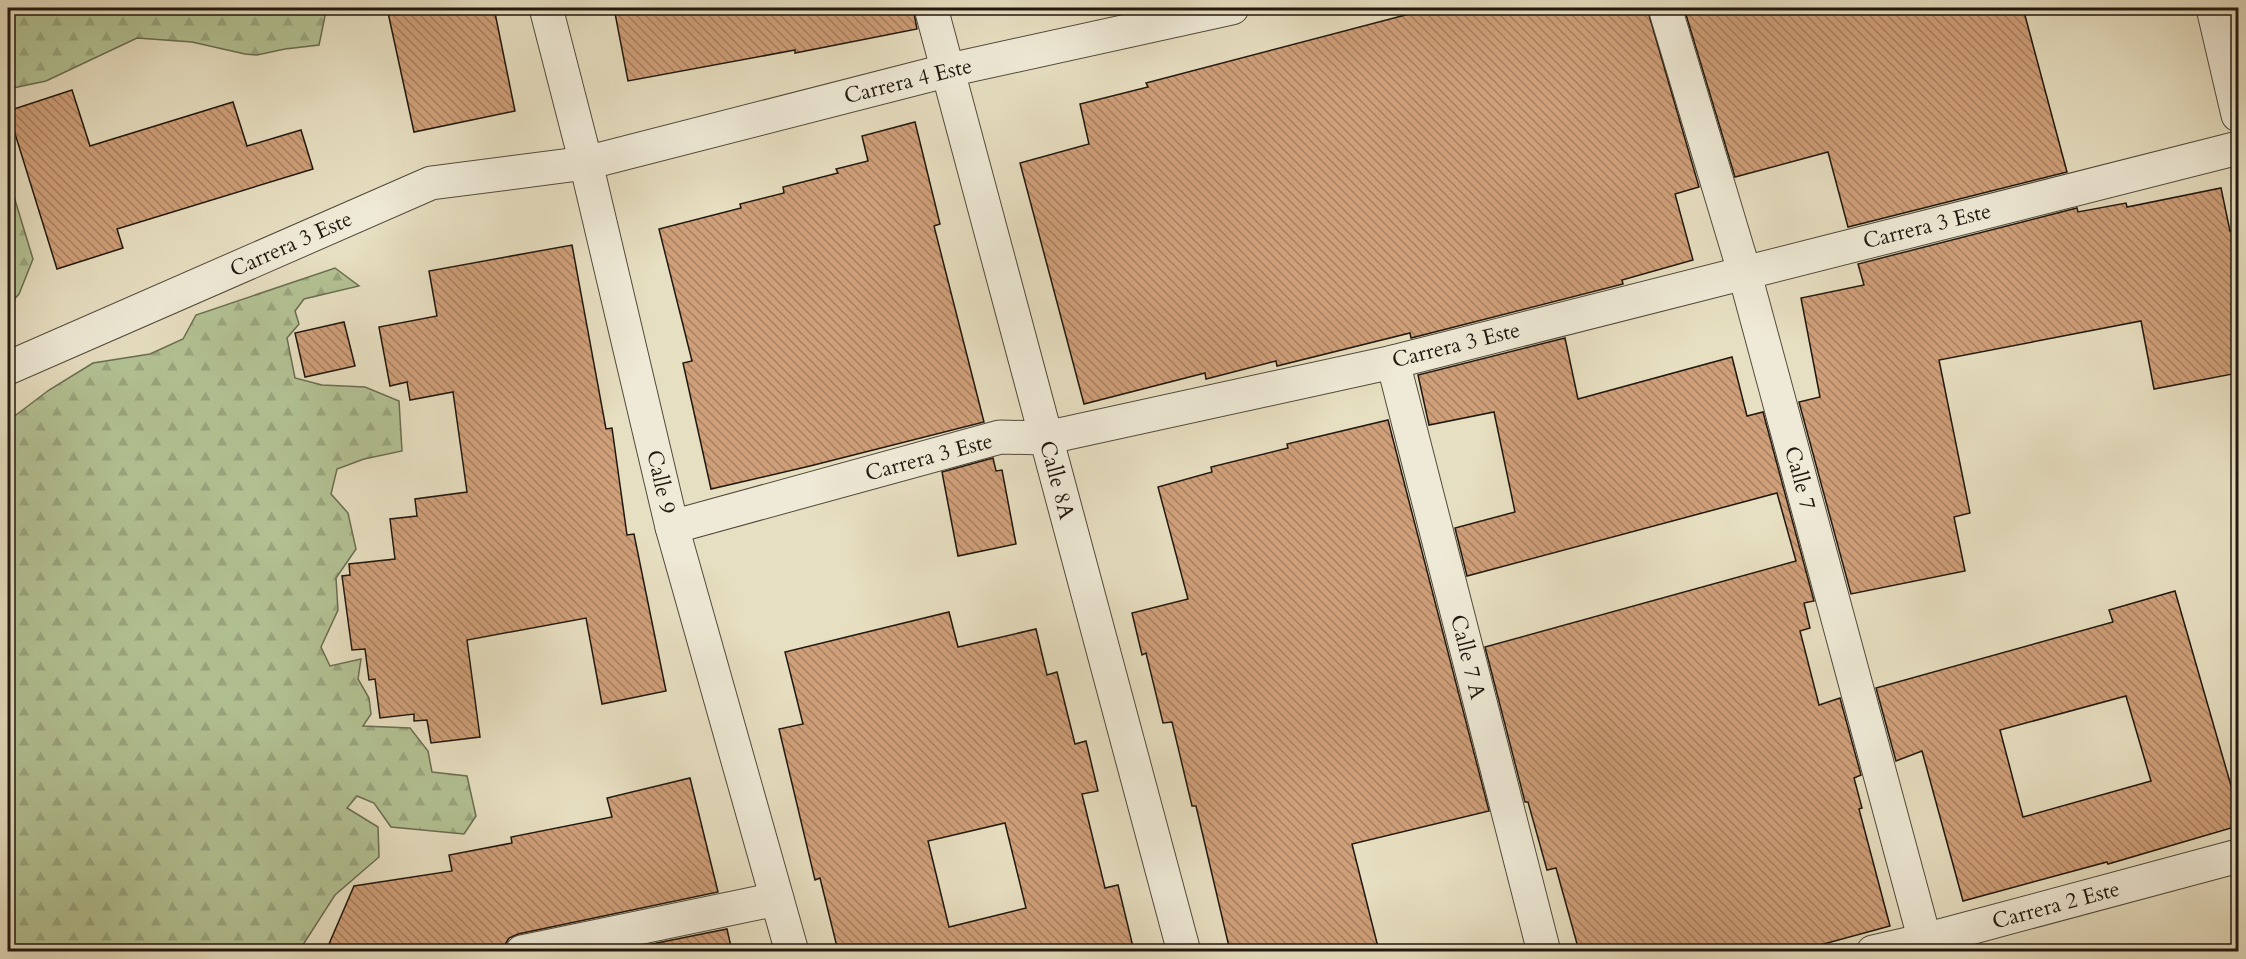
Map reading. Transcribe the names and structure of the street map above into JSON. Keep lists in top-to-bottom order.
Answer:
{
  "streets": {
    "street": [
      "Carrera 4 Este",
      "Carrera 3 Este",
      "Calle 7",
      "Calle 8A",
      "Calle 9",
      "Calle 7 A",
      "Carrera 2 Este"
    ]
  },
  "crossings": [
    ["Carrera 4 Este", "Carrera 3 Este"],
    ["Carrera 4 Este", "Calle 8A"],
    ["Carrera 4 Este", "Calle 9"],
    ["Carrera 3 Este", "Calle 7"],
    ["Carrera 3 Este", "Calle 8A"],
    ["Carrera 3 Este", "Calle 9"],
    ["Carrera 3 Este", "Calle 7 A"],
    ["Calle 7", "Carrera 2 Este"]
  ]
}
